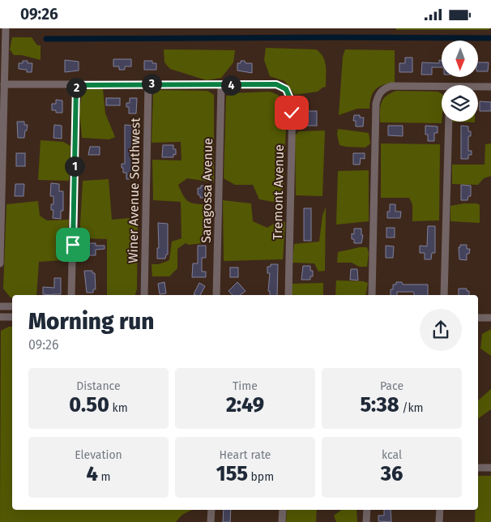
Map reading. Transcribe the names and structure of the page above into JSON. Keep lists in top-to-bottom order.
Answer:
{
  "streets": {
    "street": ["Winer Avenue Southwest", "Saragossa Avenue", "Tremont Avenue"]
  },
  "crossings": [
    ["Saragossa Avenue", "Tremont Avenue"]
  ],
  "north": "bottom",
  "page": {
    "status": "09:26",
    "pins": [
      "3",
      "4",
      "2",
      "1"
    ],
    "heading": ["Morning run", "09:26"],
    "stats": [
      ["Distance", "0.50 km"],
      ["Time", "2:49"],
      ["Pace", "5:38 /km"],
      ["Elevation", "4 m"],
      ["Heart rate", "155 bpm"],
      ["kcal", "36"]
    ]
  }
}
